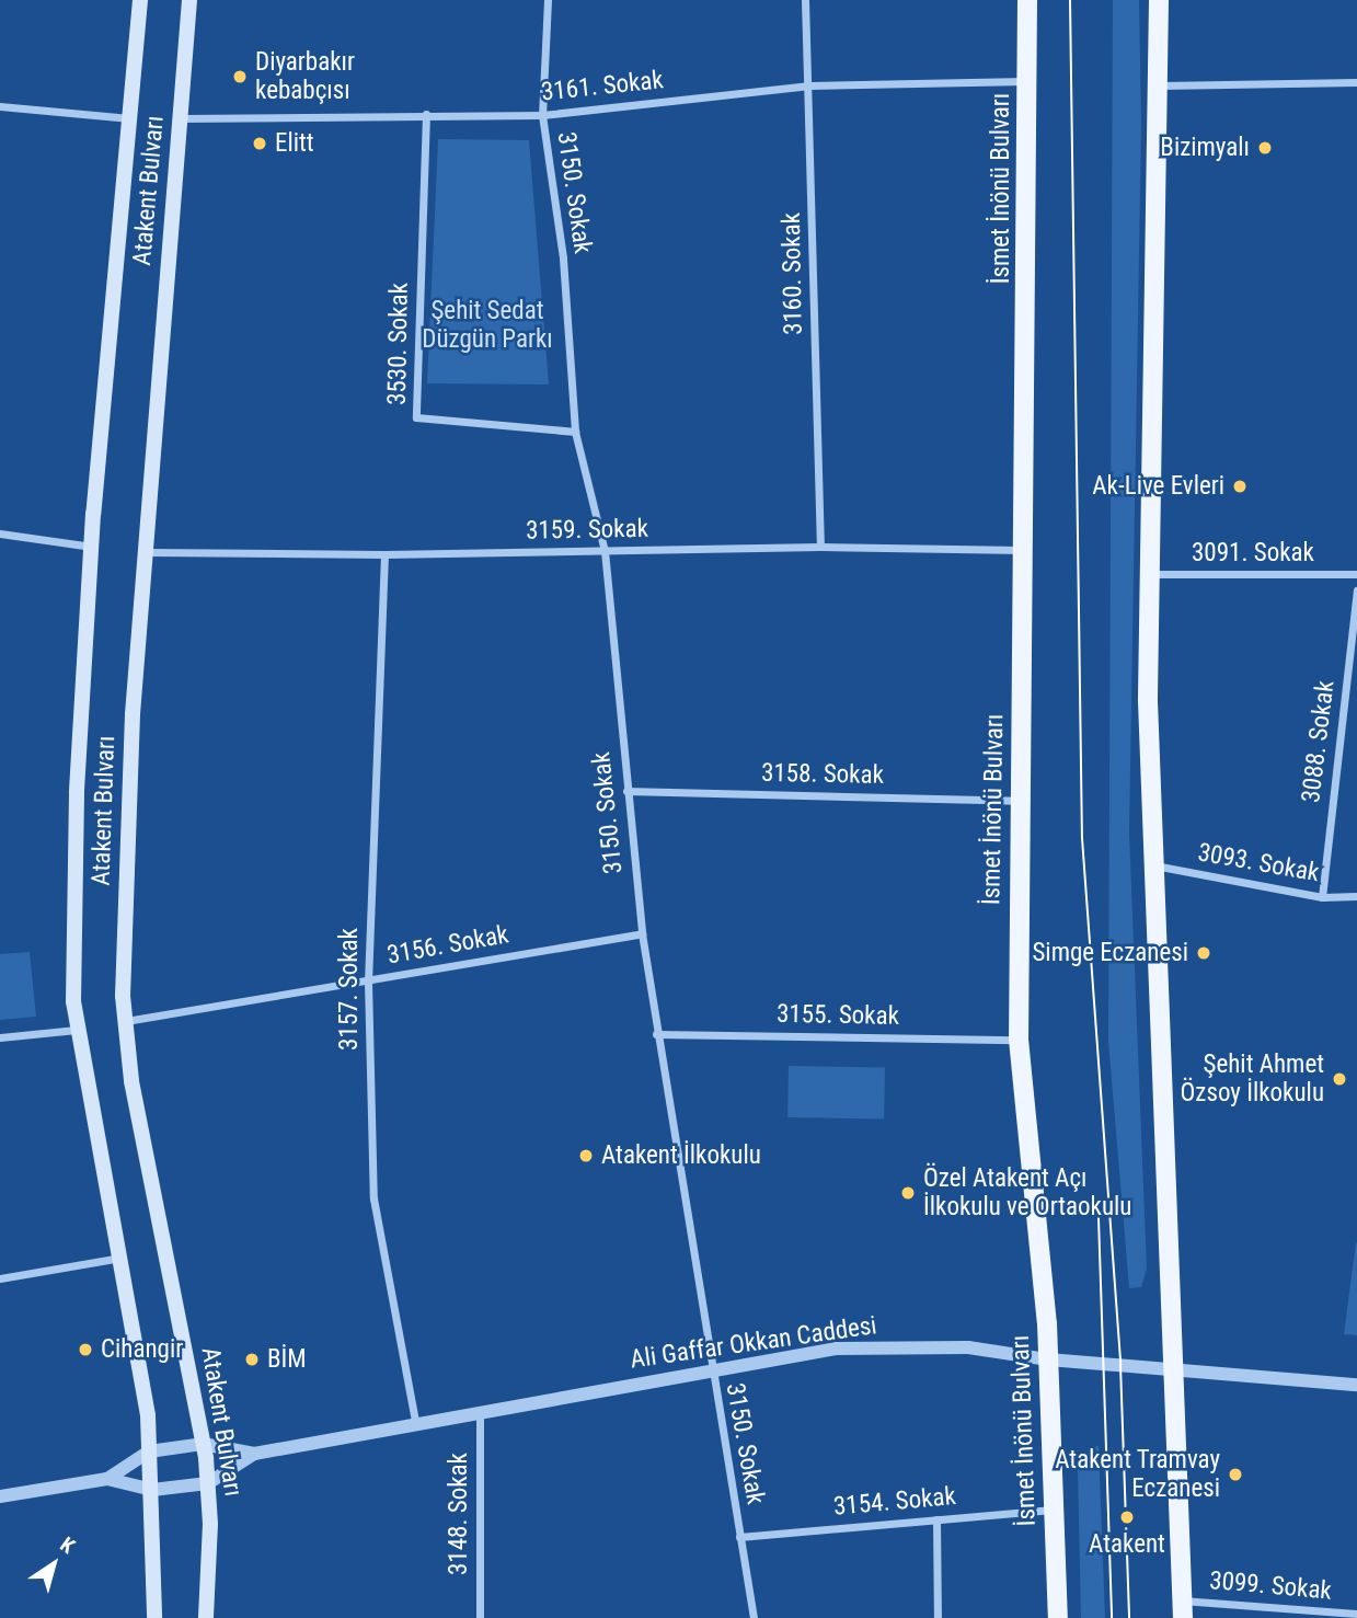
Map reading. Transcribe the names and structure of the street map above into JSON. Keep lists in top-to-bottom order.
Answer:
{
  "streets": {
    "main road": ["İsmet İnönü Bulvarı", "Atakent Bulvarı"],
    "street": [
      "3161. Sokak",
      "3150. Sokak",
      "3160. Sokak",
      "3530. Sokak",
      "3159. Sokak",
      "3091. Sokak",
      "3088. Sokak",
      "3158. Sokak",
      "3093. Sokak",
      "3156. Sokak",
      "3157. Sokak",
      "3155. Sokak",
      "Ali Gaffar Okkan Caddesi",
      "3154. Sokak",
      "3148. Sokak",
      "3099. Sokak"
    ]
  },
  "crossings": [
    ["3161. Sokak", "İsmet İnönü Bulvarı"],
    ["3161. Sokak", "Atakent Bulvarı"],
    ["3161. Sokak", "3150. Sokak"],
    ["3161. Sokak", "3160. Sokak"],
    ["3161. Sokak", "3530. Sokak"],
    ["İsmet İnönü Bulvarı", "3159. Sokak"],
    ["İsmet İnönü Bulvarı", "3158. Sokak"],
    ["İsmet İnönü Bulvarı", "3155. Sokak"],
    ["İsmet İnönü Bulvarı", "Ali Gaffar Okkan Caddesi"],
    ["İsmet İnönü Bulvarı", "3154. Sokak"],
    ["Atakent Bulvarı", "3159. Sokak"],
    ["Atakent Bulvarı", "3156. Sokak"],
    ["Atakent Bulvarı", "Ali Gaffar Okkan Caddesi"],
    ["3150. Sokak", "3530. Sokak"],
    ["3150. Sokak", "3159. Sokak"],
    ["3150. Sokak", "3158. Sokak"],
    ["3150. Sokak", "3156. Sokak"],
    ["3150. Sokak", "3155. Sokak"],
    ["3150. Sokak", "Ali Gaffar Okkan Caddesi"],
    ["3150. Sokak", "3154. Sokak"],
    ["3160. Sokak", "3159. Sokak"],
    ["3159. Sokak", "3157. Sokak"],
    ["3088. Sokak", "3093. Sokak"],
    ["3156. Sokak", "3157. Sokak"],
    ["3157. Sokak", "Ali Gaffar Okkan Caddesi"],
    ["Ali Gaffar Okkan Caddesi", "3148. Sokak"]
  ],
  "parks": ["Şehit Sedat Düzgün Parkı"],
  "places": [
    "Diyarbakır kebabçısı",
    "Elitt",
    "Bizimyalı",
    "Ak-Live Evleri",
    "Simge Eczanesi",
    "Şehit Ahmet Özsoy İlkokulu",
    "Atakent İlkokulu",
    "Özel Atakent Açı İlkokulu ve Ortaokulu",
    "Cihangir",
    "BİM",
    "Atakent Tramvay Eczanesi",
    "Atakent"
  ],
  "north": "top right"
}
